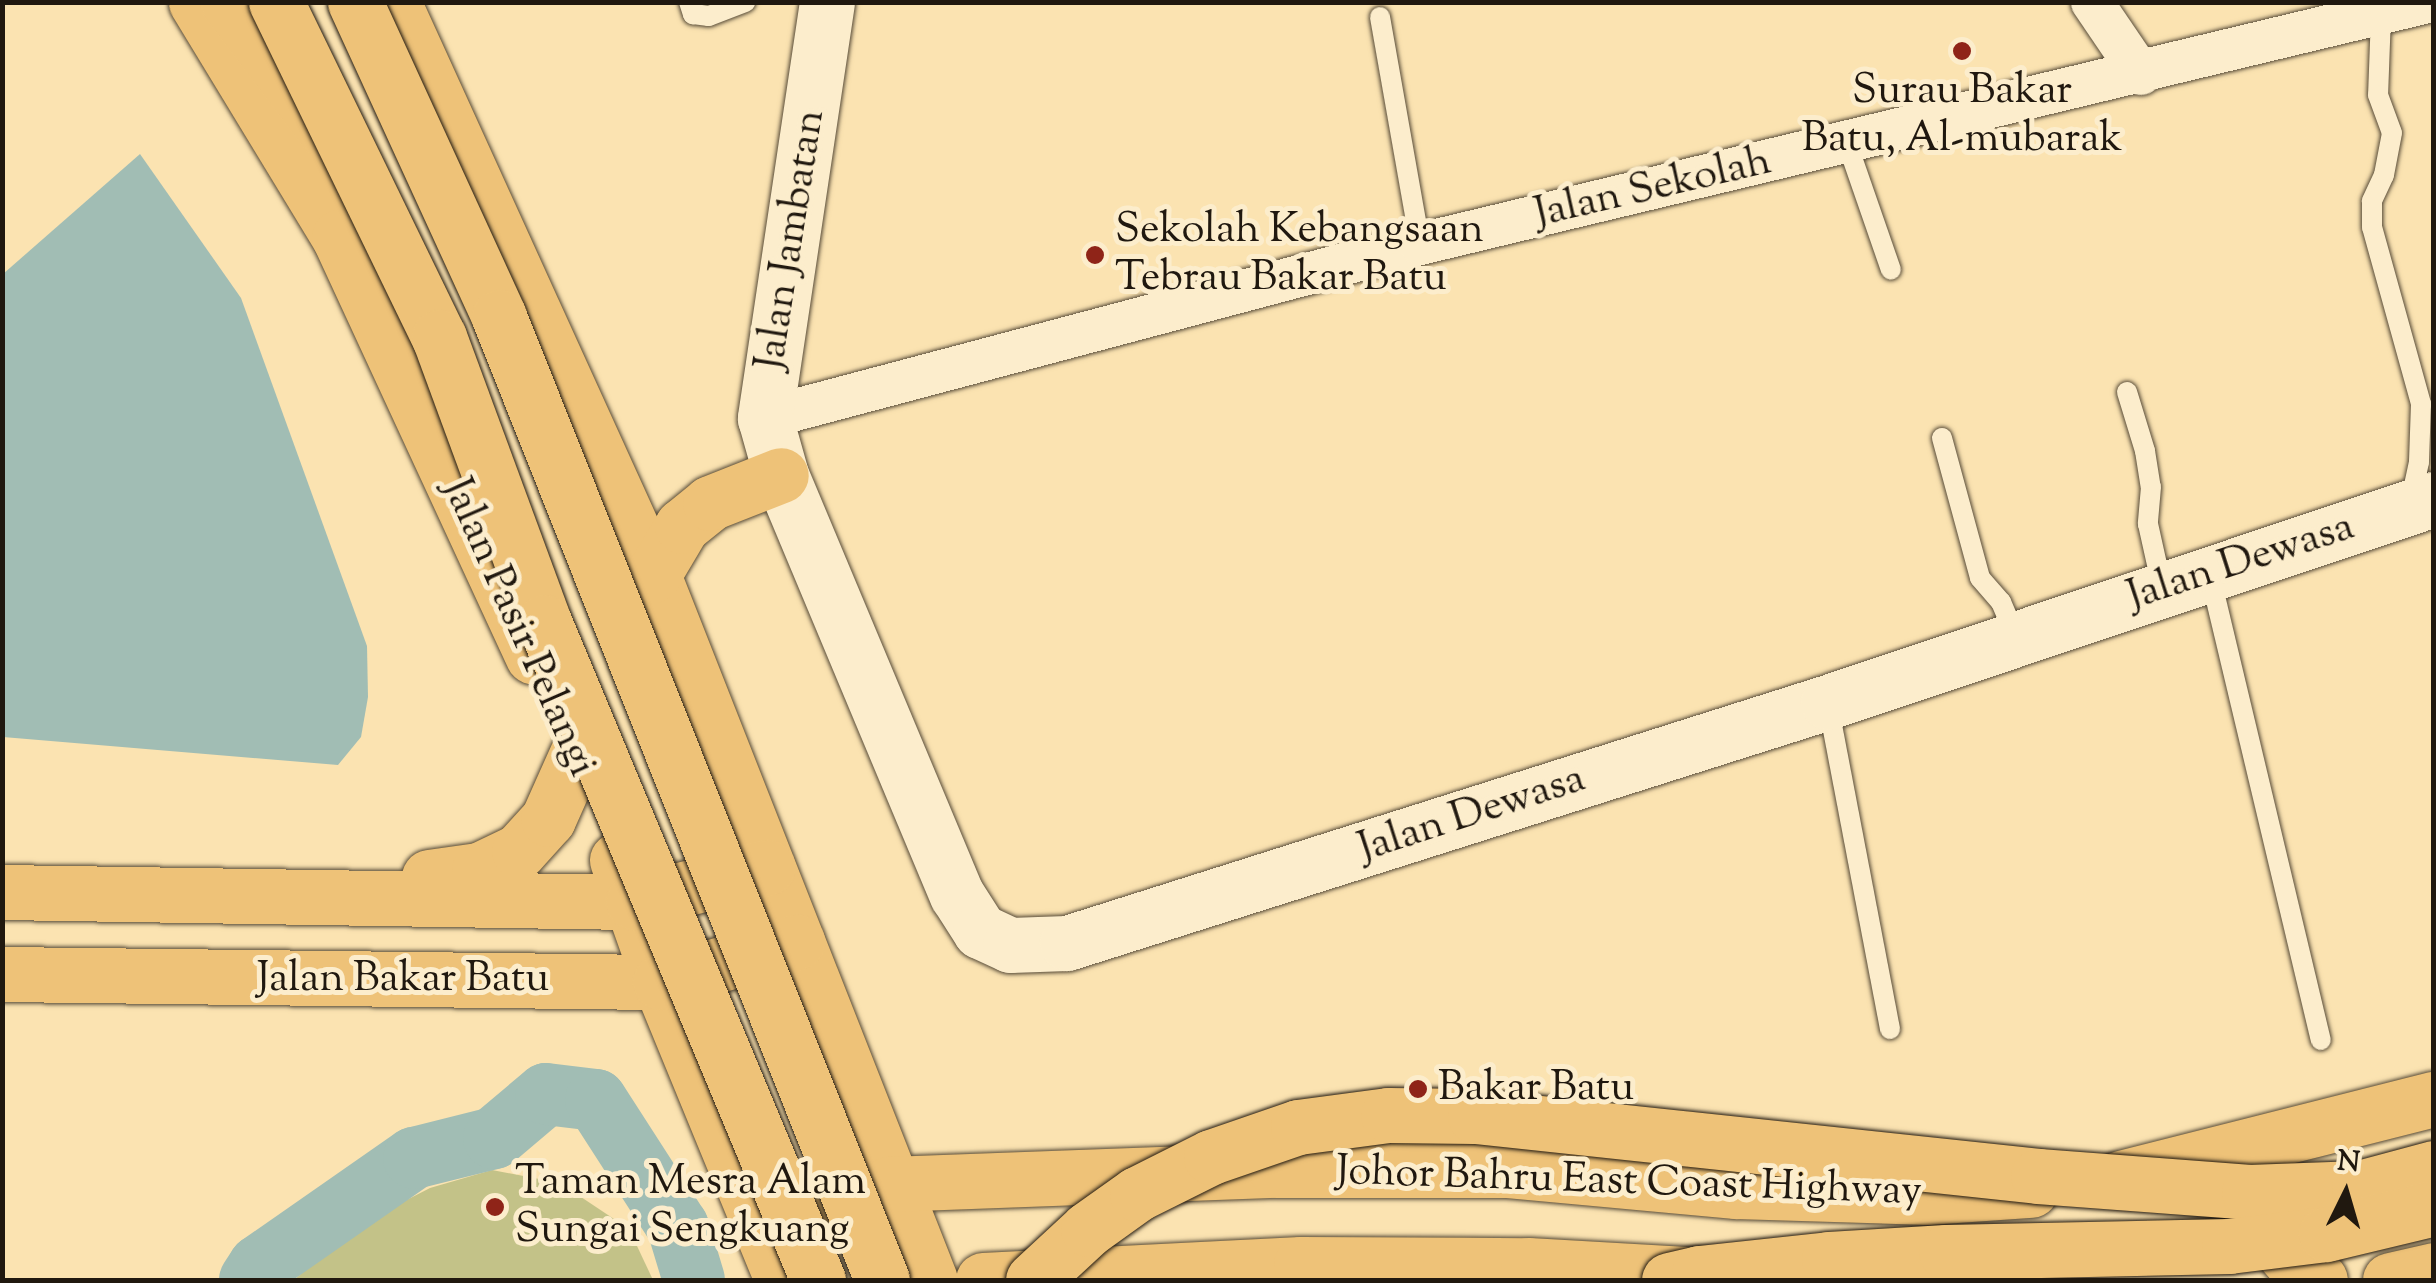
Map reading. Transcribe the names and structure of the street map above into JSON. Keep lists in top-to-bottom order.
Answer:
{
  "streets": {
    "main road": ["Jalan Pasir Pelangi", "Jalan Bakar Batu", "Johor Bahru East Coast Highway"],
    "street": ["Jalan Sekolah", "Jalan Jambatan", "Jalan Dewasa"]
  },
  "crossings": [
    ["Jalan Sekolah", "Jalan Jambatan"],
    ["Jalan Jambatan", "Jalan Dewasa"],
    ["Jalan Pasir Pelangi", "Jalan Bakar Batu"],
    ["Jalan Pasir Pelangi", "Johor Bahru East Coast Highway"]
  ],
  "places": [
    "Surau Bakar Batu, Al-mubarak",
    "Sekolah Kebangsaan Tebrau Bakar Batu",
    "Bakar Batu",
    "Taman Mesra Alam Sungai Sengkuang"
  ],
  "north": "top"
}
